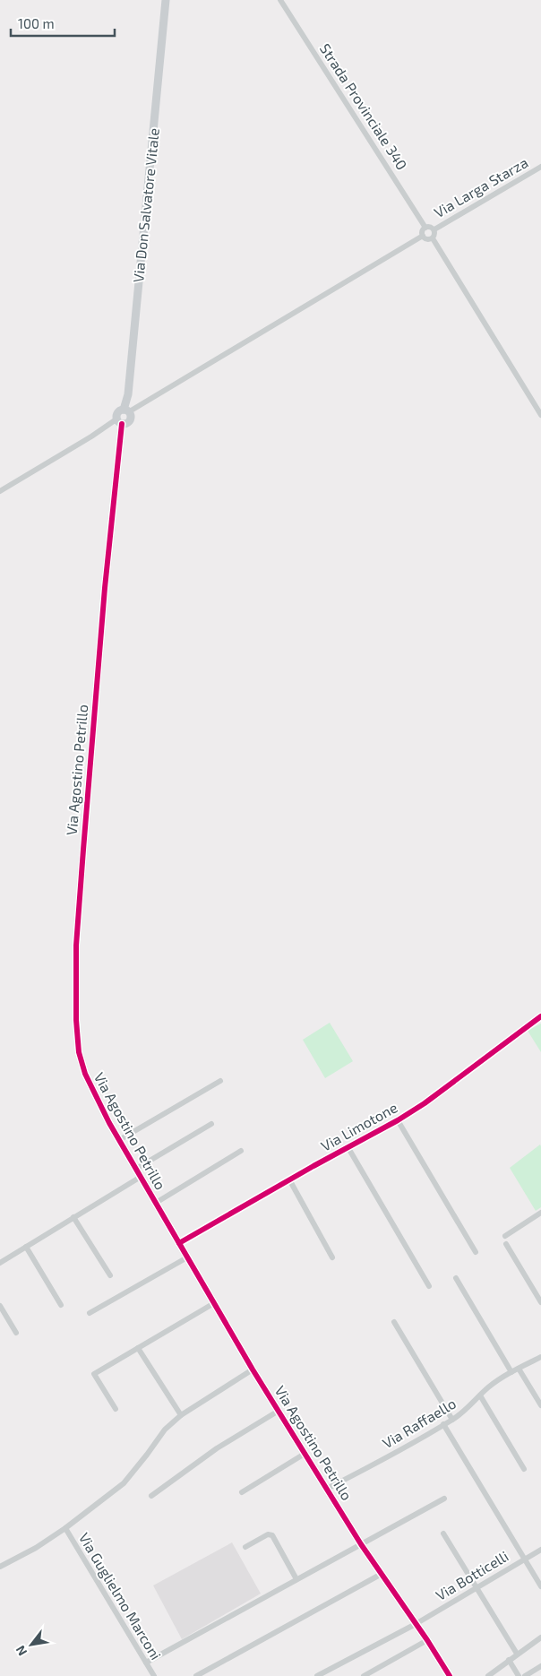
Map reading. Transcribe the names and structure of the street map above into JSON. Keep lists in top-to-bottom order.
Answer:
{
  "streets": {
    "street": [
      "Strada Provinciale 340",
      "Via Larga Starza",
      "Via Don Salvatore Vitale",
      "Via Agostino Petrillo",
      "Via Limotone",
      "Via Raffaello",
      "Via Botticelli",
      "Via Guglielmo Marconi"
    ]
  },
  "crossings": [
    ["Strada Provinciale 340", "Via Larga Starza"],
    ["Via Agostino Petrillo", "Via Limotone"],
    ["Via Agostino Petrillo", "Via Raffaello"],
    ["Via Agostino Petrillo", "Via Botticelli"]
  ],
  "scale_bar": "100 m",
  "north": "bottom left"
}
